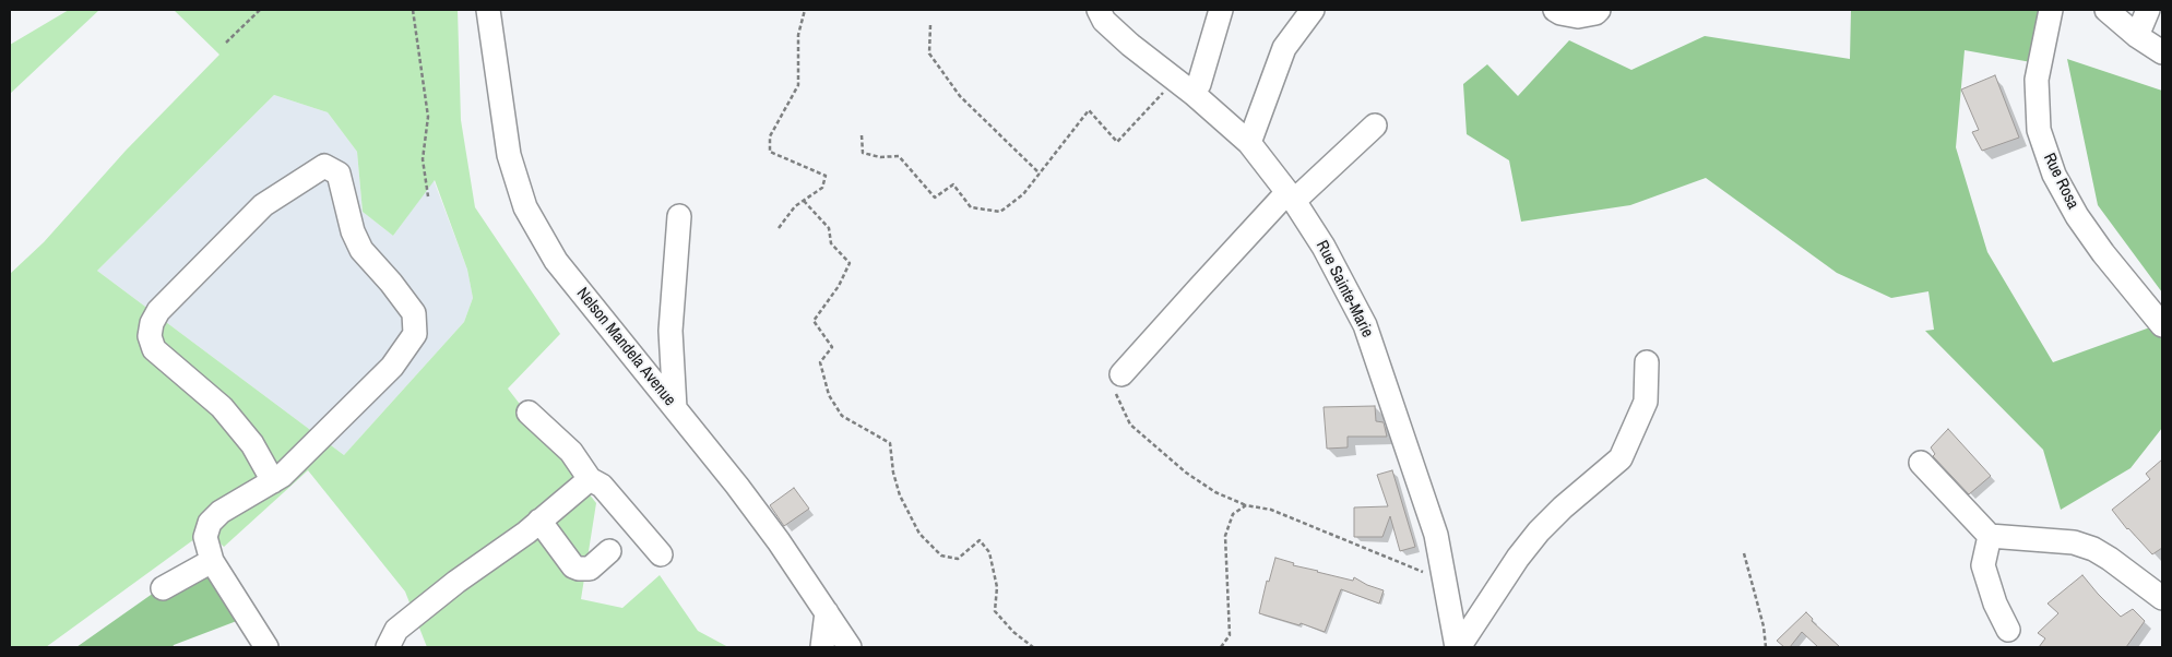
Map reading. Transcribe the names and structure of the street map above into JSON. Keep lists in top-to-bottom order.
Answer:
{
  "streets": {
    "street": ["Rue Rosa", "Rue Sainte-Marie", "Nelson Mandela Avenue"]
  }
}
